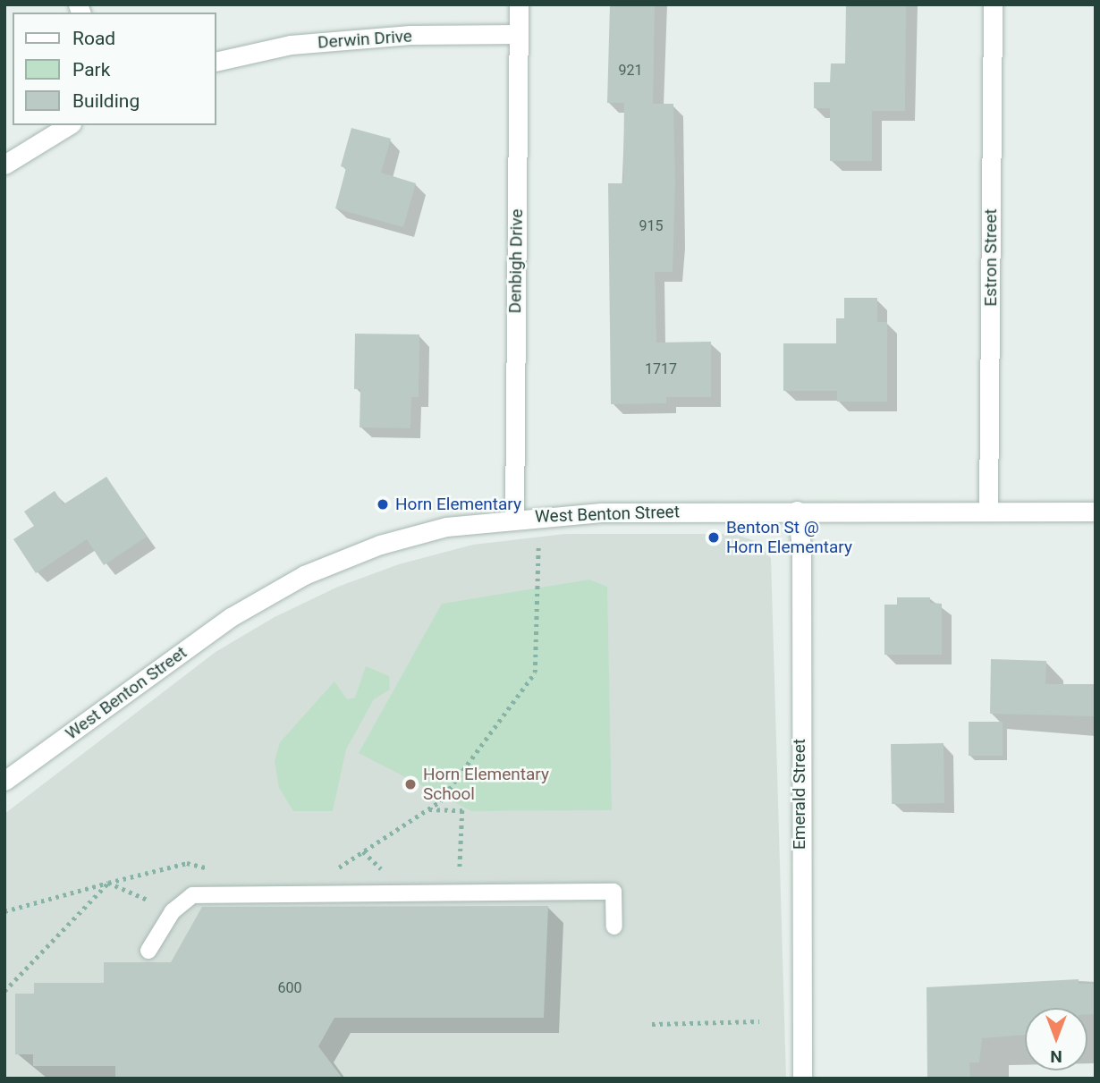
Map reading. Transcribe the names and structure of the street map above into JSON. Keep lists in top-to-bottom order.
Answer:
{
  "streets": {
    "street": [
      "Derwin Drive",
      "Estron Street",
      "Denbigh Drive",
      "West Benton Street",
      "Emerald Street"
    ]
  },
  "crossings": [
    ["Derwin Drive", "Denbigh Drive"],
    ["Estron Street", "West Benton Street"],
    ["Denbigh Drive", "West Benton Street"],
    ["West Benton Street", "Emerald Street"]
  ],
  "places": ["Horn Elementary", "Benton St @ Horn Elementary", "Horn Elementary School"],
  "house_numbers": [
    "921",
    "915",
    "1717",
    "600"
  ],
  "legend": ["Road", "Park", "Building"],
  "north": "bottom"
}
